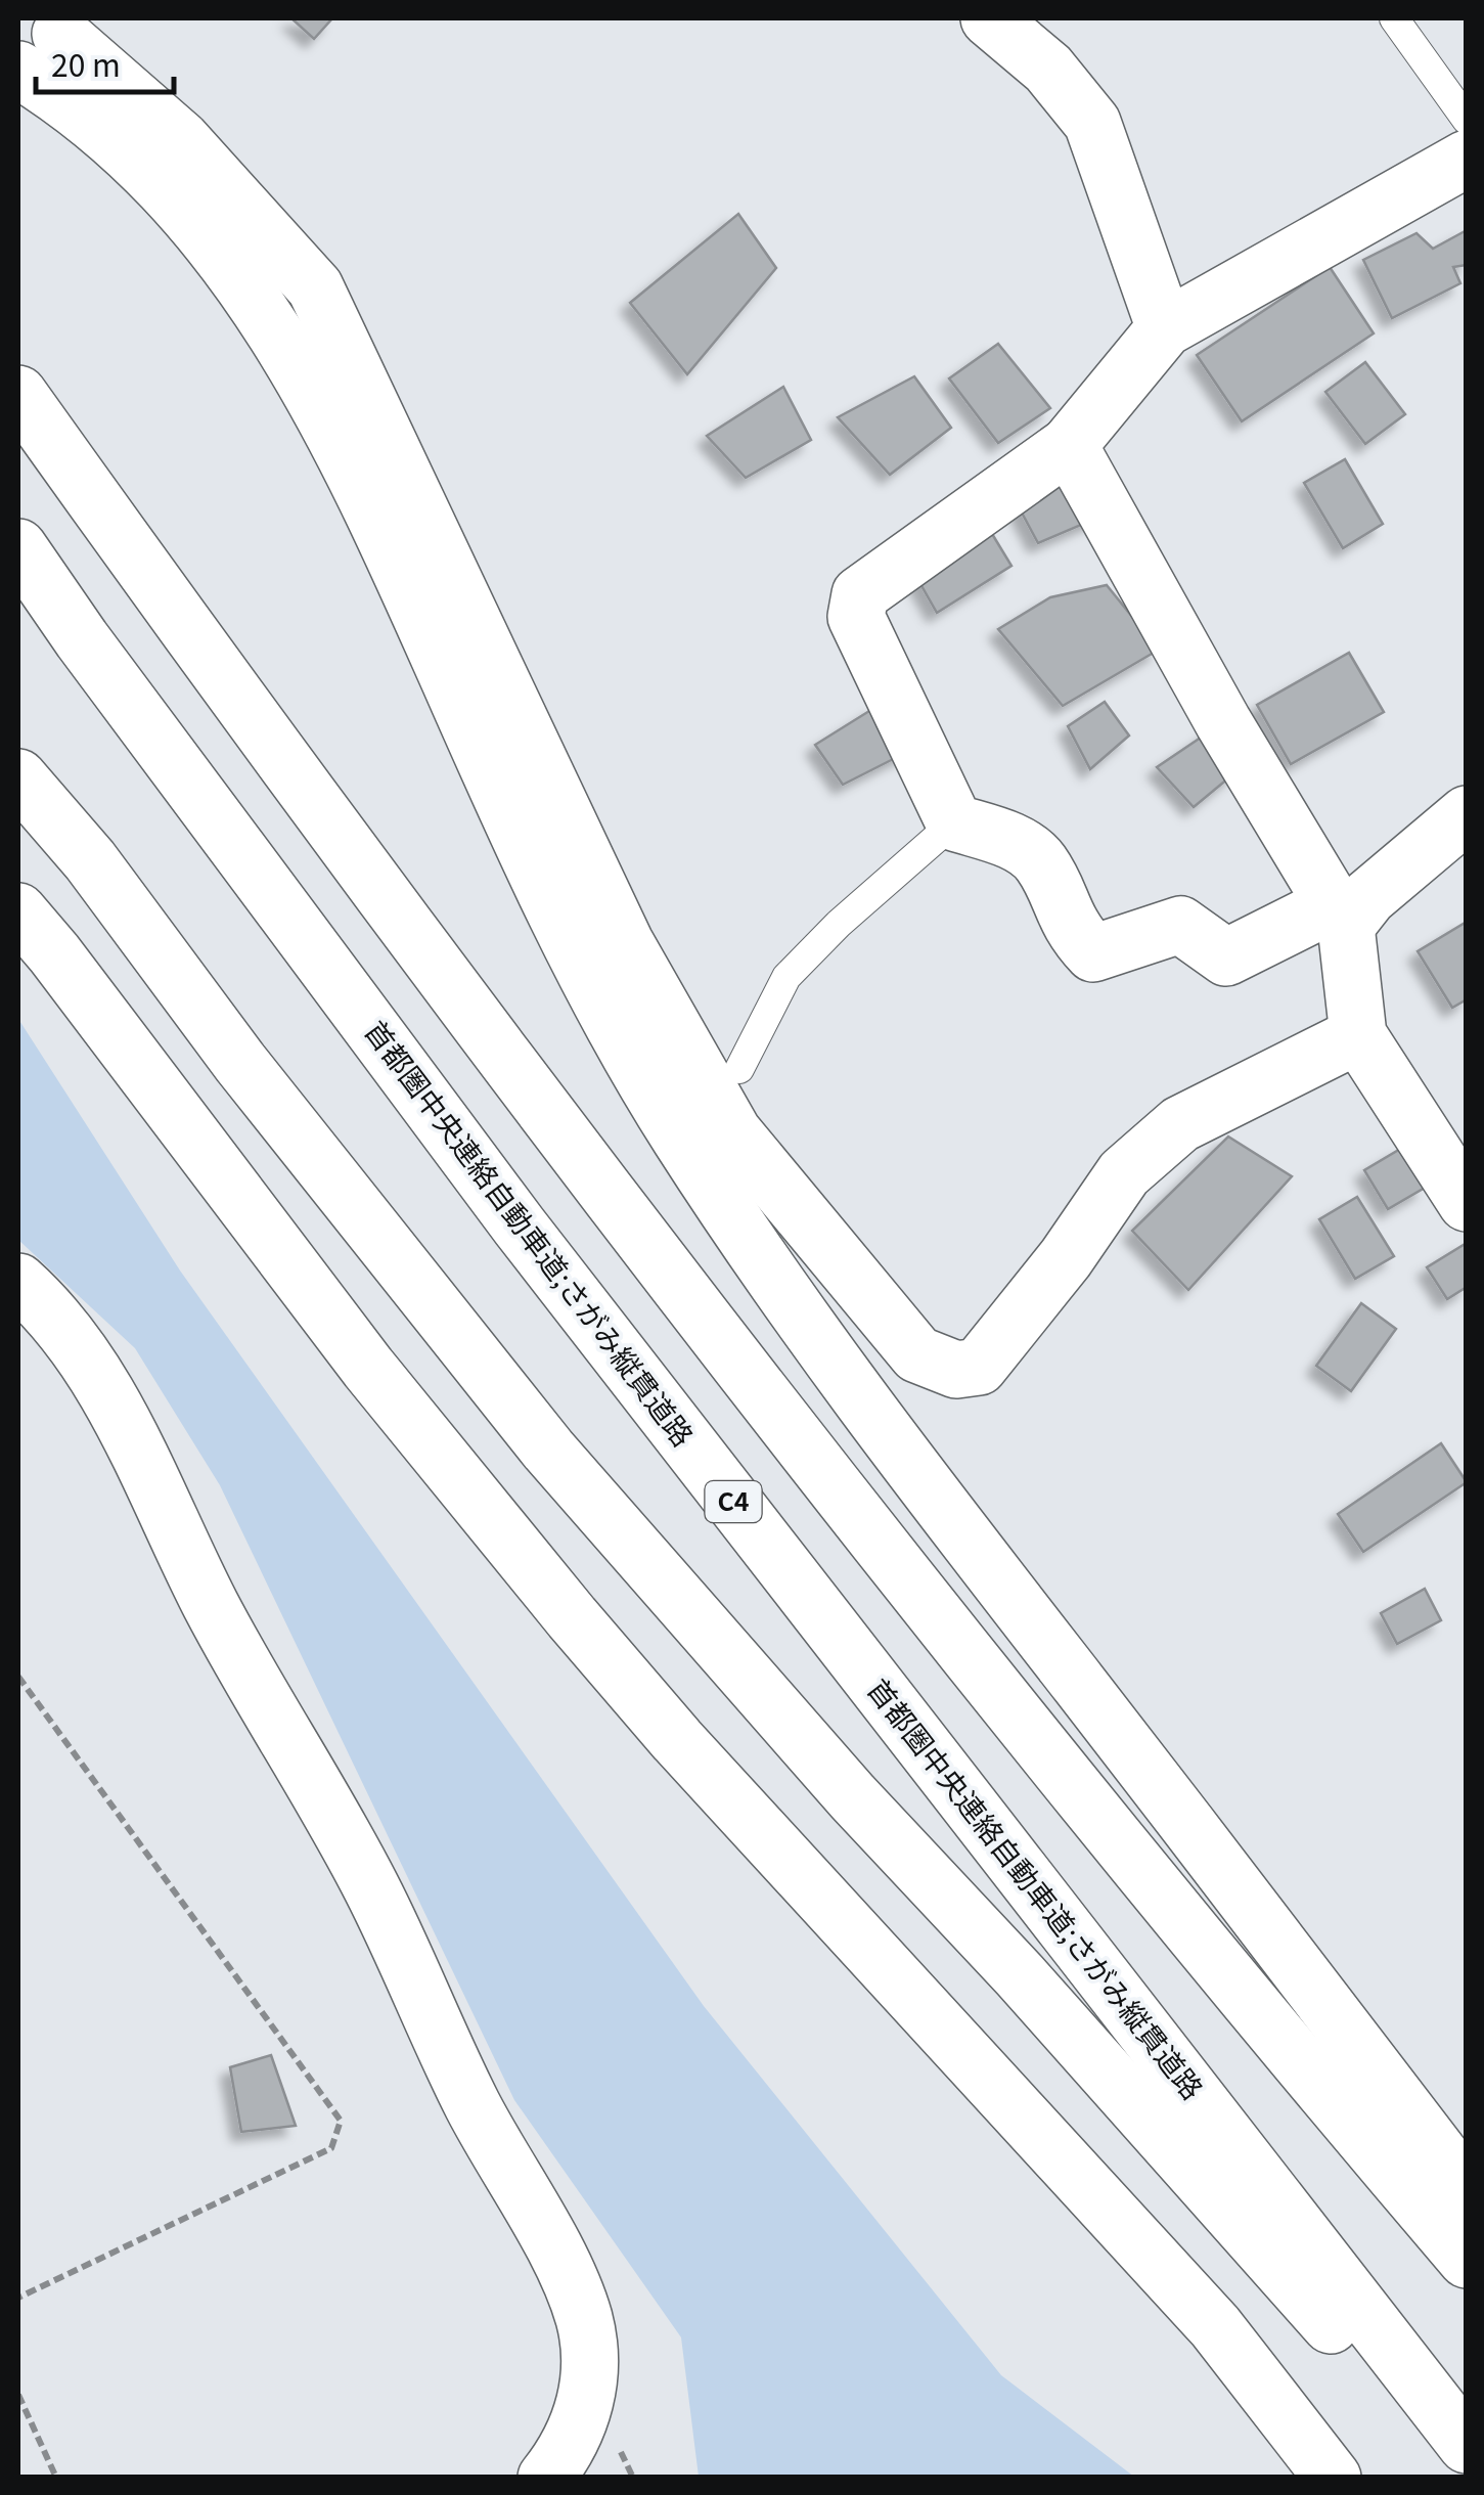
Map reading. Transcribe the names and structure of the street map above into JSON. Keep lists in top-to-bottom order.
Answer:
{
  "streets": {
    "main road": ["首都圏中央連絡自動車道;さがみ縦貫道路", "C4"]
  },
  "scale_bar": "20 m"
}
